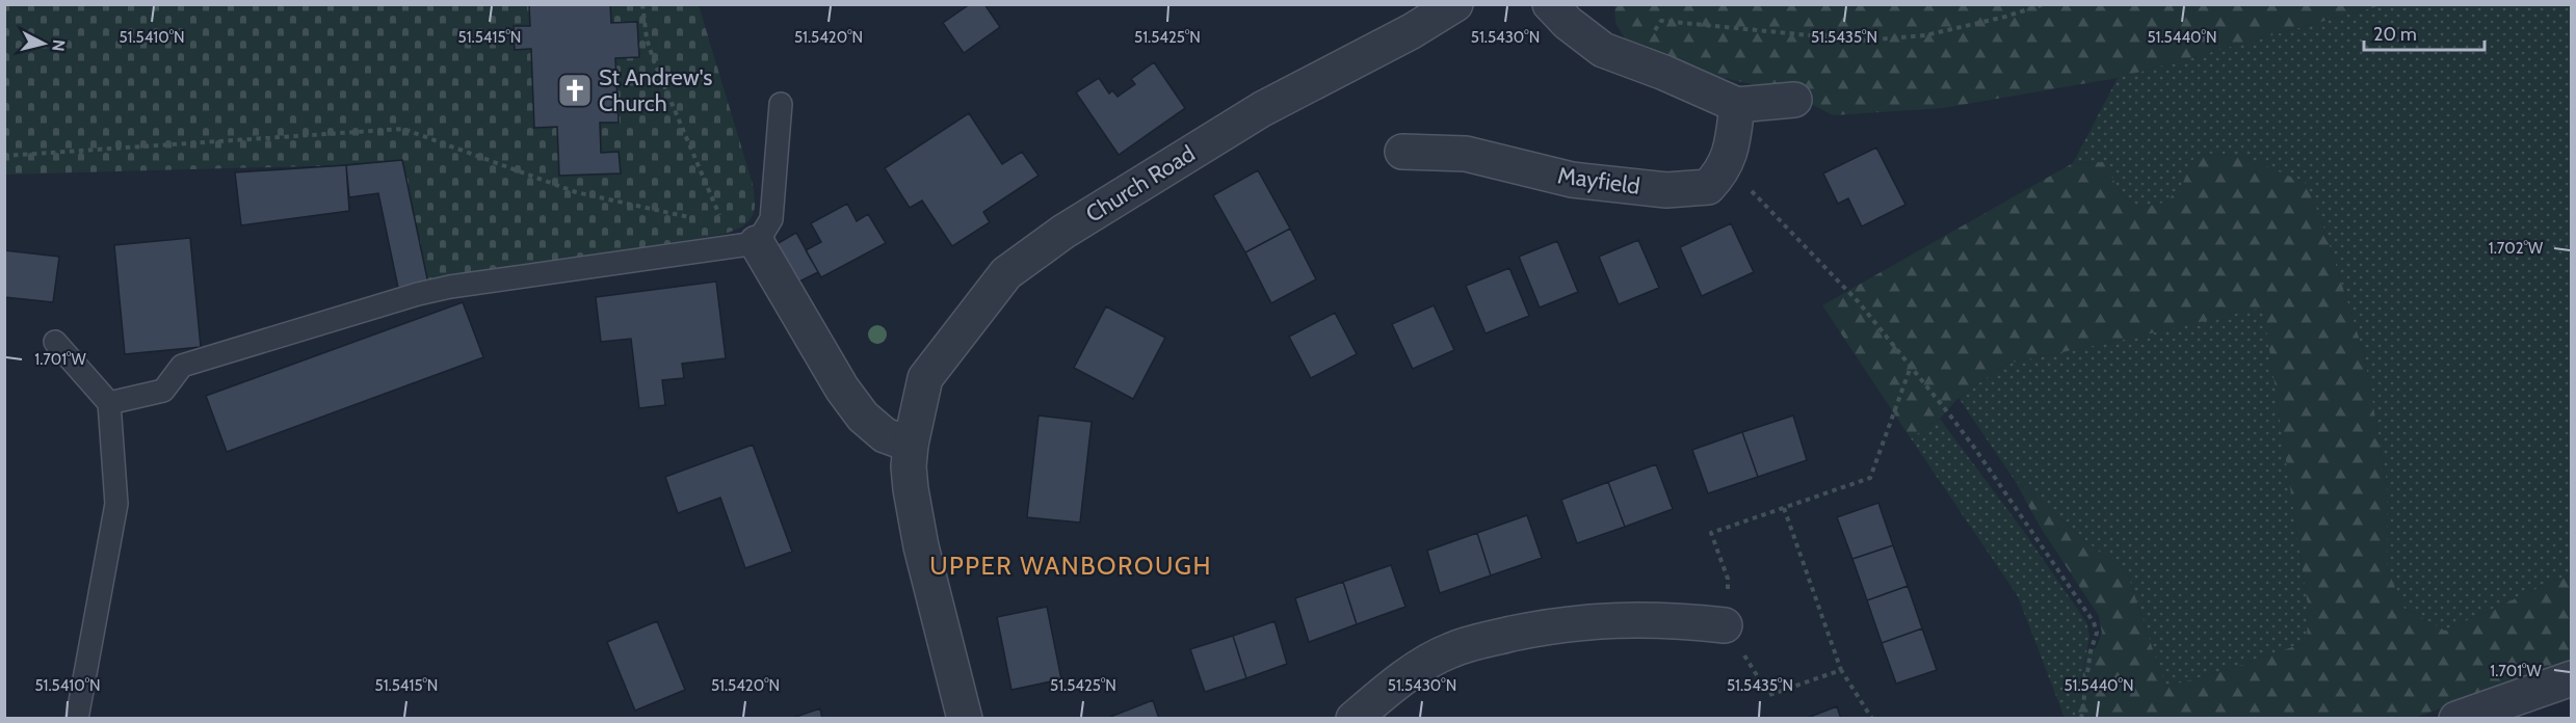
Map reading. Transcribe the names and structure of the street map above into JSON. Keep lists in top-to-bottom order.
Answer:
{
  "streets": {
    "street": ["Mayfield", "Church Road"]
  },
  "districts": ["UPPER WANBOROUGH"],
  "places": {
    "church": ["St Andrew's Church"]
  },
  "scale_bar": "20 m",
  "north": "right",
  "coordinates": [
    "51.5410°N",
    "51.5415°N",
    "51.5420°N",
    "51.5425°N",
    "51.5430°N",
    "51.5435°N",
    "51.5440°N",
    "1.702°W",
    "1.701°W"
  ]
}
